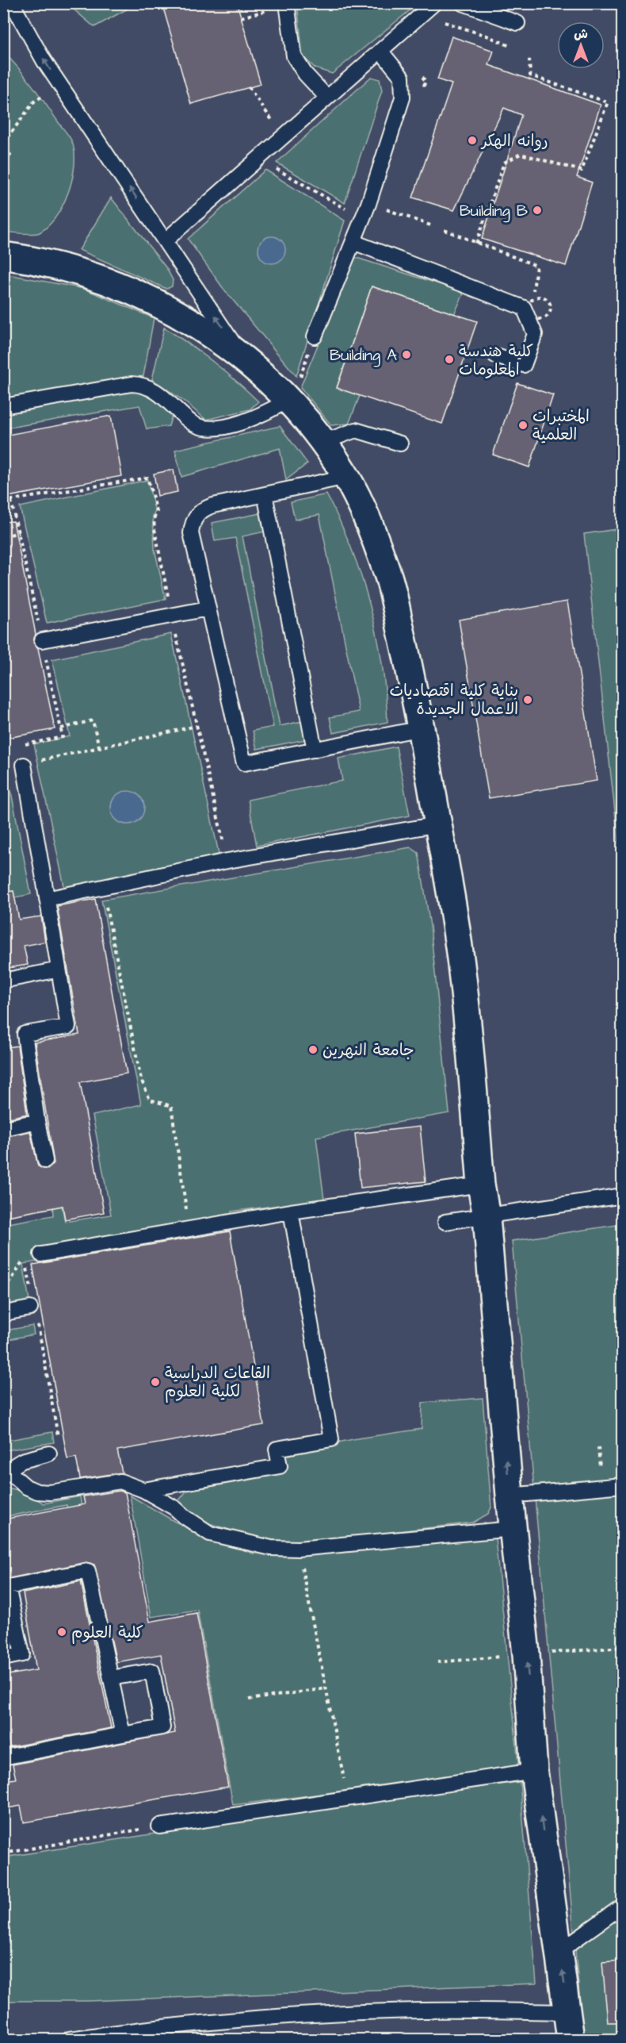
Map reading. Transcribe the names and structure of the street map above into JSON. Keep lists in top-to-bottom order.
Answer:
{
  "places": [
    "روانه الهكر",
    "Building B",
    "Building A",
    "كلية هندسة المعلومات",
    "المختبرات العلمية",
    "بناية كلية اقتصاديات الاعمال الجديدة",
    "جامعة النهرين",
    "القاعات الدراسية لكلية العلوم",
    "كلية العلوم"
  ],
  "north": "top"
}
